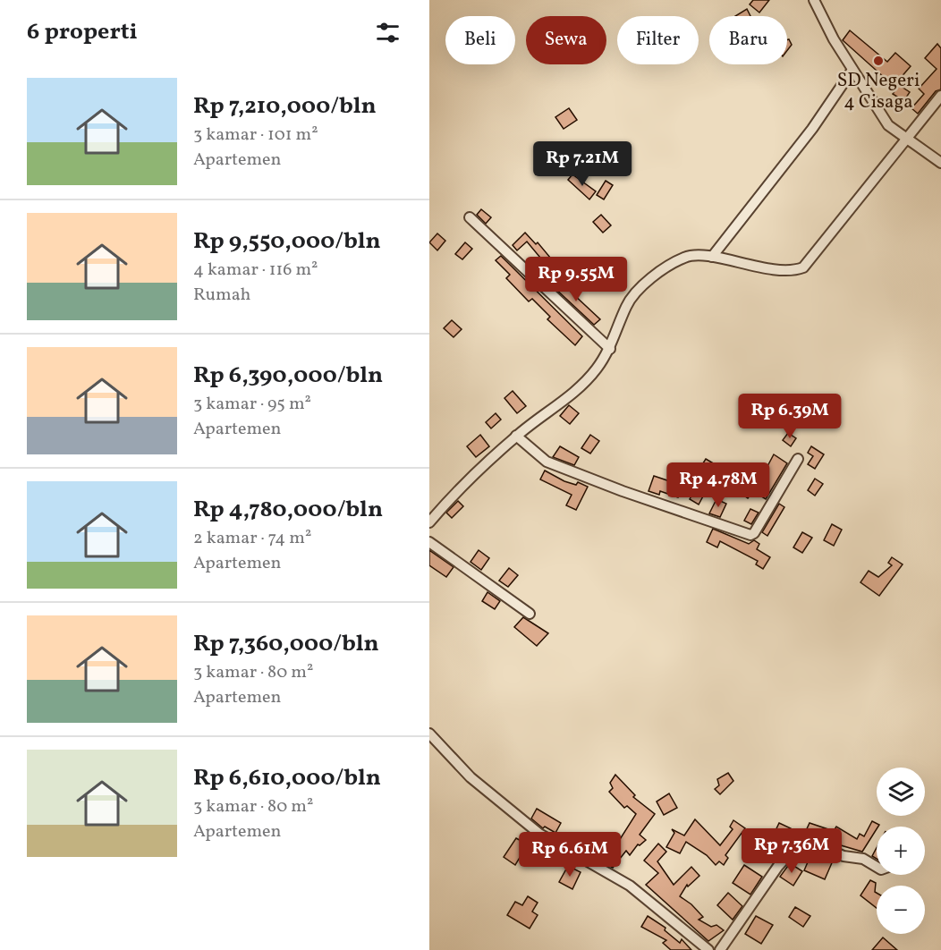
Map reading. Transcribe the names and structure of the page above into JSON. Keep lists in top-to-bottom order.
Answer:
{
  "places": ["SD Negeri 4 Cisaga"],
  "page": {
    "heading": "6 properti",
    "chip": [
      "Beli",
      "Sewa",
      "Filter",
      "Baru"
    ],
    "list": [
      {
        "name": "Rp 7,210,000/bln",
        "note": "3 kamar · 101 m² · Apartemen"
      },
      {
        "name": "Rp 9,550,000/bln",
        "note": "4 kamar · 116 m² · Rumah"
      },
      {
        "name": "Rp 6,390,000/bln",
        "note": "3 kamar · 95 m² · Apartemen"
      },
      {
        "name": "Rp 4,780,000/bln",
        "note": "2 kamar · 74 m² · Apartemen"
      },
      {
        "name": "Rp 7,360,000/bln",
        "note": "3 kamar · 80 m² · Apartemen"
      },
      {
        "name": "Rp 6,610,000/bln",
        "note": "3 kamar · 80 m² · Apartemen"
      }
    ],
    "price": [
      "Rp 7.21M",
      "Rp 9.55M",
      "Rp 6.39M",
      "Rp 4.78M",
      "Rp 7.36M",
      "Rp 6.61M"
    ],
    "map_buttons": ["+", "−"]
  }
}
